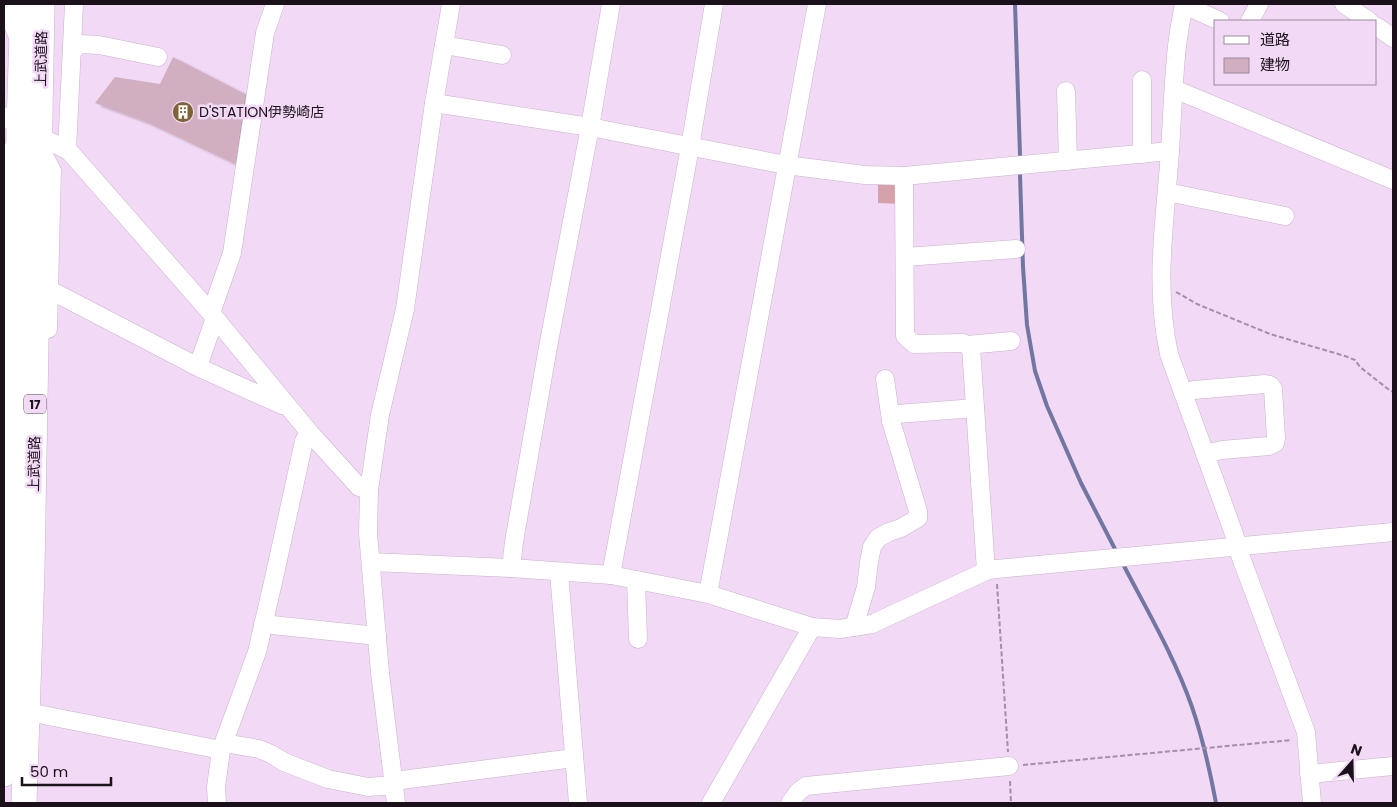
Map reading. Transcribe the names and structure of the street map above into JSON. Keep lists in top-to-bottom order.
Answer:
{
  "streets": {
    "highway": ["上武道路", "17"]
  },
  "places": {
    "building": ["D'STATION伊勢崎店"]
  },
  "legend": ["道路", "建物"],
  "scale_bar": "50 m",
  "north": "top"
}
